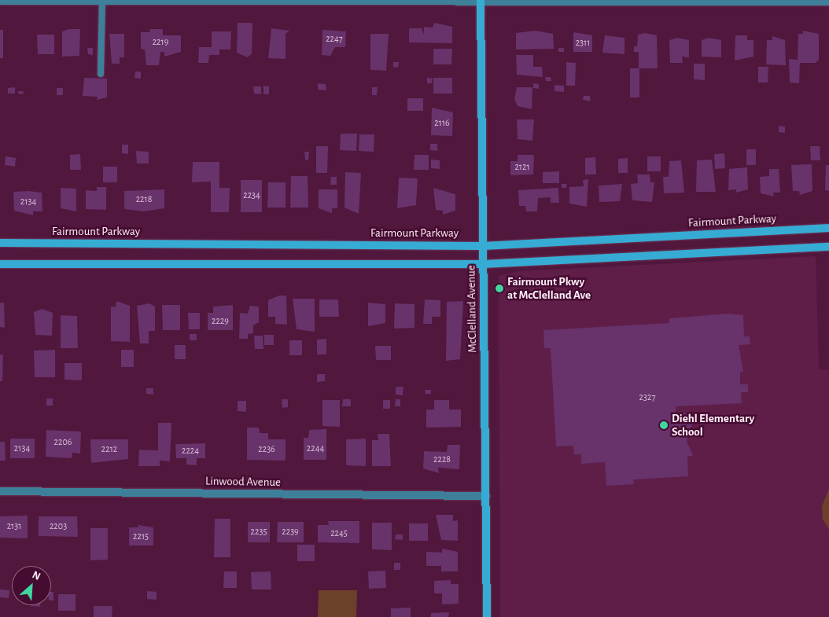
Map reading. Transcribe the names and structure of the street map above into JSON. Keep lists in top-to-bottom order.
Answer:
{
  "streets": {
    "street": ["Fairmount Parkway", "McClelland Avenue", "Linwood Avenue"]
  },
  "crossings": [
    ["Fairmount Parkway", "McClelland Avenue"],
    ["McClelland Avenue", "Linwood Avenue"]
  ],
  "places": ["Fairmount Pkwy at McClelland Ave", "Diehl Elementary School"],
  "house_numbers": [
    "2247",
    "2219",
    "2311",
    "2116",
    "2121",
    "2234",
    "2218",
    "2134",
    "2229",
    "2327",
    "2206",
    "2134",
    "2244",
    "2212",
    "2236",
    "2224",
    "2228",
    "2131",
    "2203",
    "2235",
    "2239",
    "2245",
    "2215"
  ],
  "north": "top right"
}
